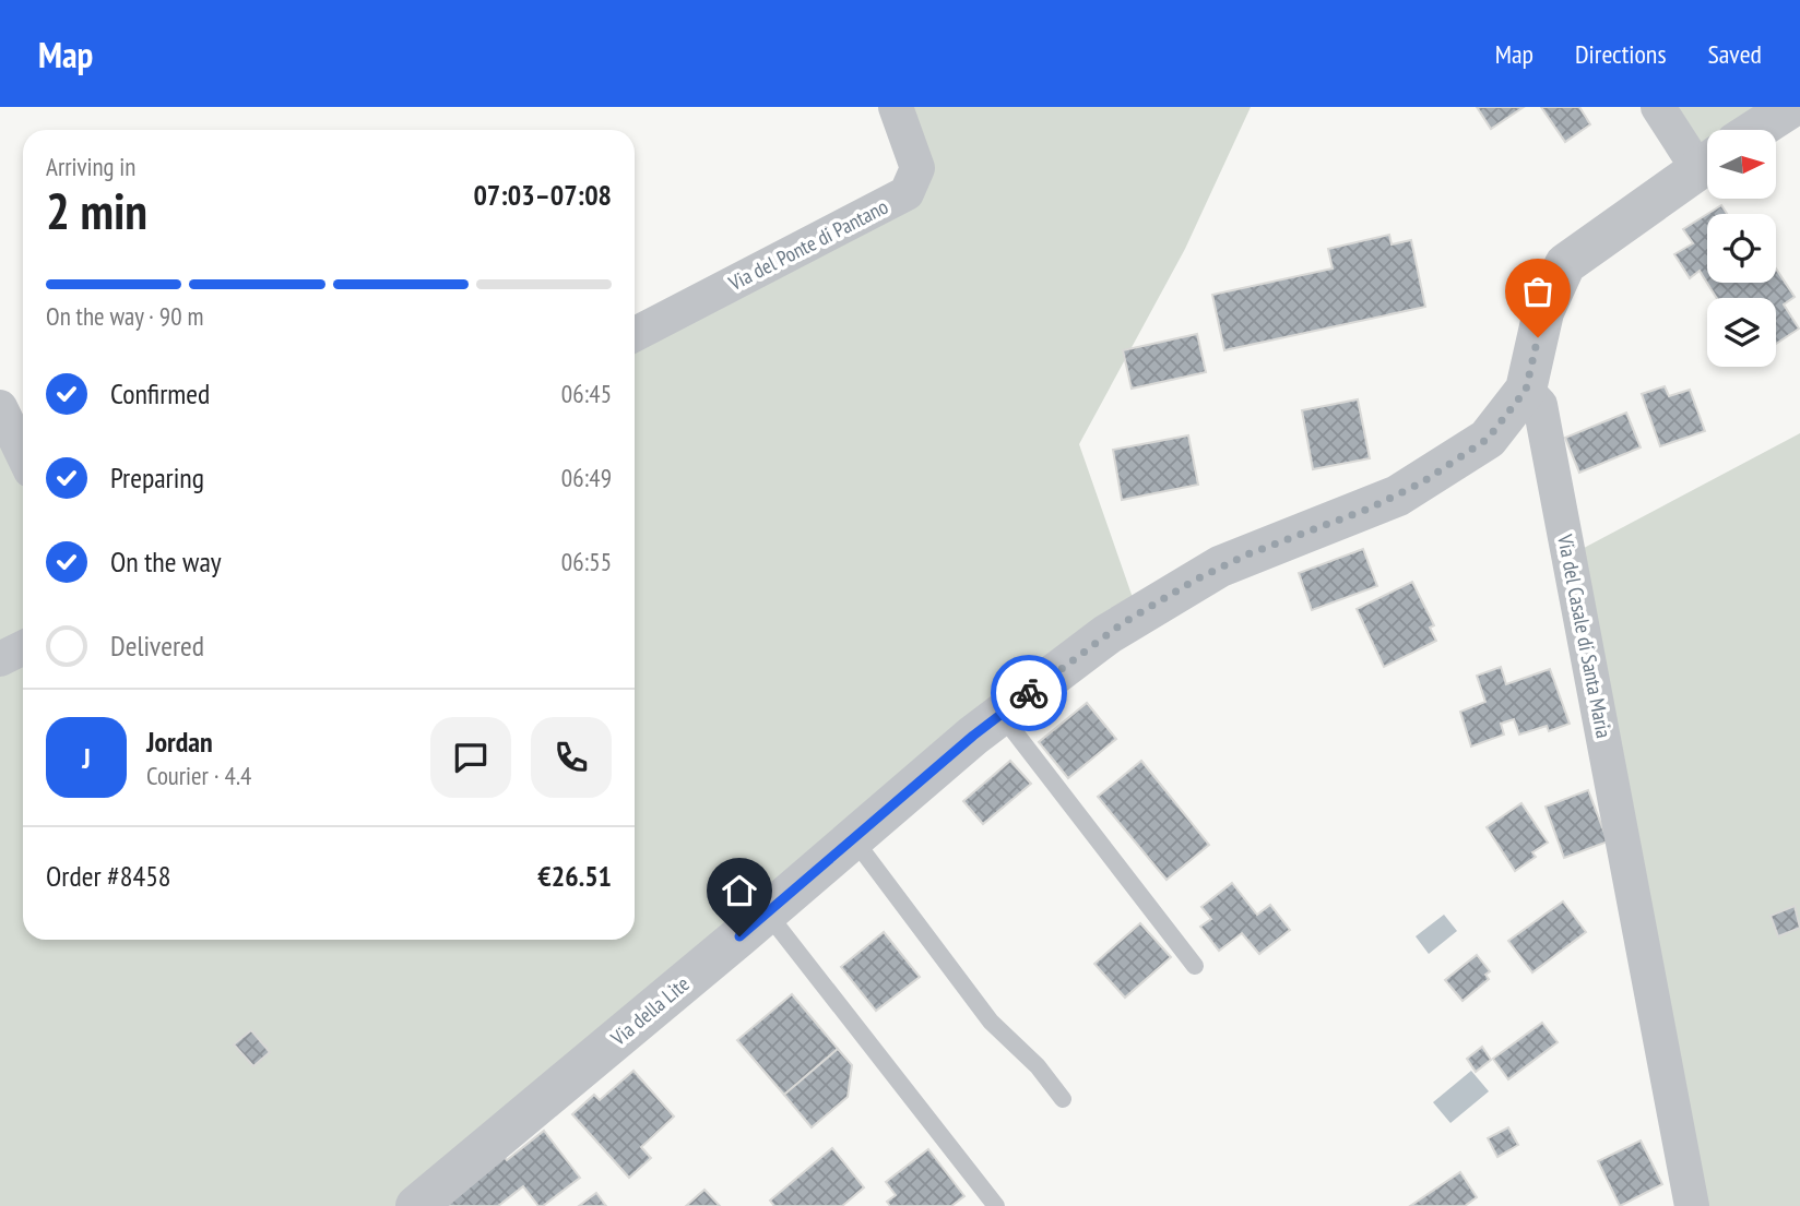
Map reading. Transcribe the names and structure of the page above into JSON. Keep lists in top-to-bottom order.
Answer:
{
  "streets": {
    "street": ["Via del Ponte di Pantano", "Via del Casale di Santa Maria", "Via della Lite"]
  },
  "crossings": [
    ["Via del Casale di Santa Maria", "Via della Lite"]
  ],
  "north": "right",
  "page": {
    "header": "Map",
    "nav": ["Map", "Directions", "Saved"],
    "heading": ["2 min", "Arriving in", "07:03–07:08"],
    "panel": [
      "Jordan",
      "Courier · 4.4",
      "Order #8458",
      "€26.51"
    ],
    "bar": "On the way · 90 m",
    "list": [
      ["Confirmed", "06:45"],
      ["Preparing", "06:49"],
      ["On the way", "06:55"],
      "Delivered"
    ],
    "round": "J"
  }
}
